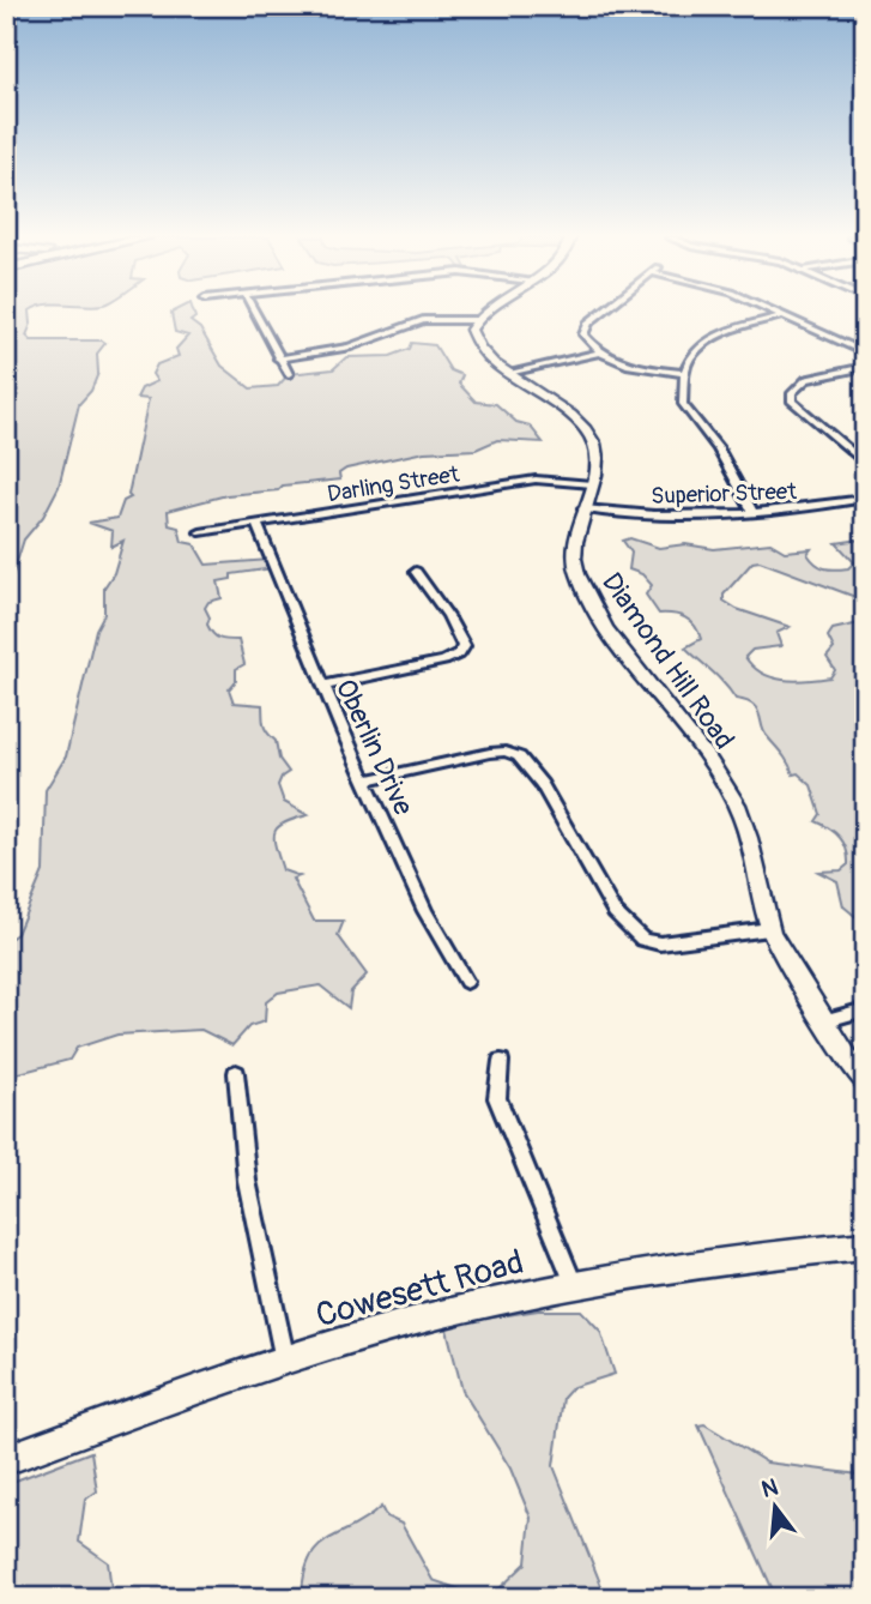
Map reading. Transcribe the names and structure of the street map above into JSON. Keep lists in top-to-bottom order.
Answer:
{
  "streets": {
    "main road": ["Cowesett Road"],
    "street": [
      "Darling Street",
      "Superior Street",
      "Diamond Hill Road",
      "Oberlin Drive"
    ]
  },
  "crossings": [
    ["Darling Street", "Diamond Hill Road"],
    ["Darling Street", "Oberlin Drive"],
    ["Superior Street", "Diamond Hill Road"]
  ],
  "north": "top"
}
